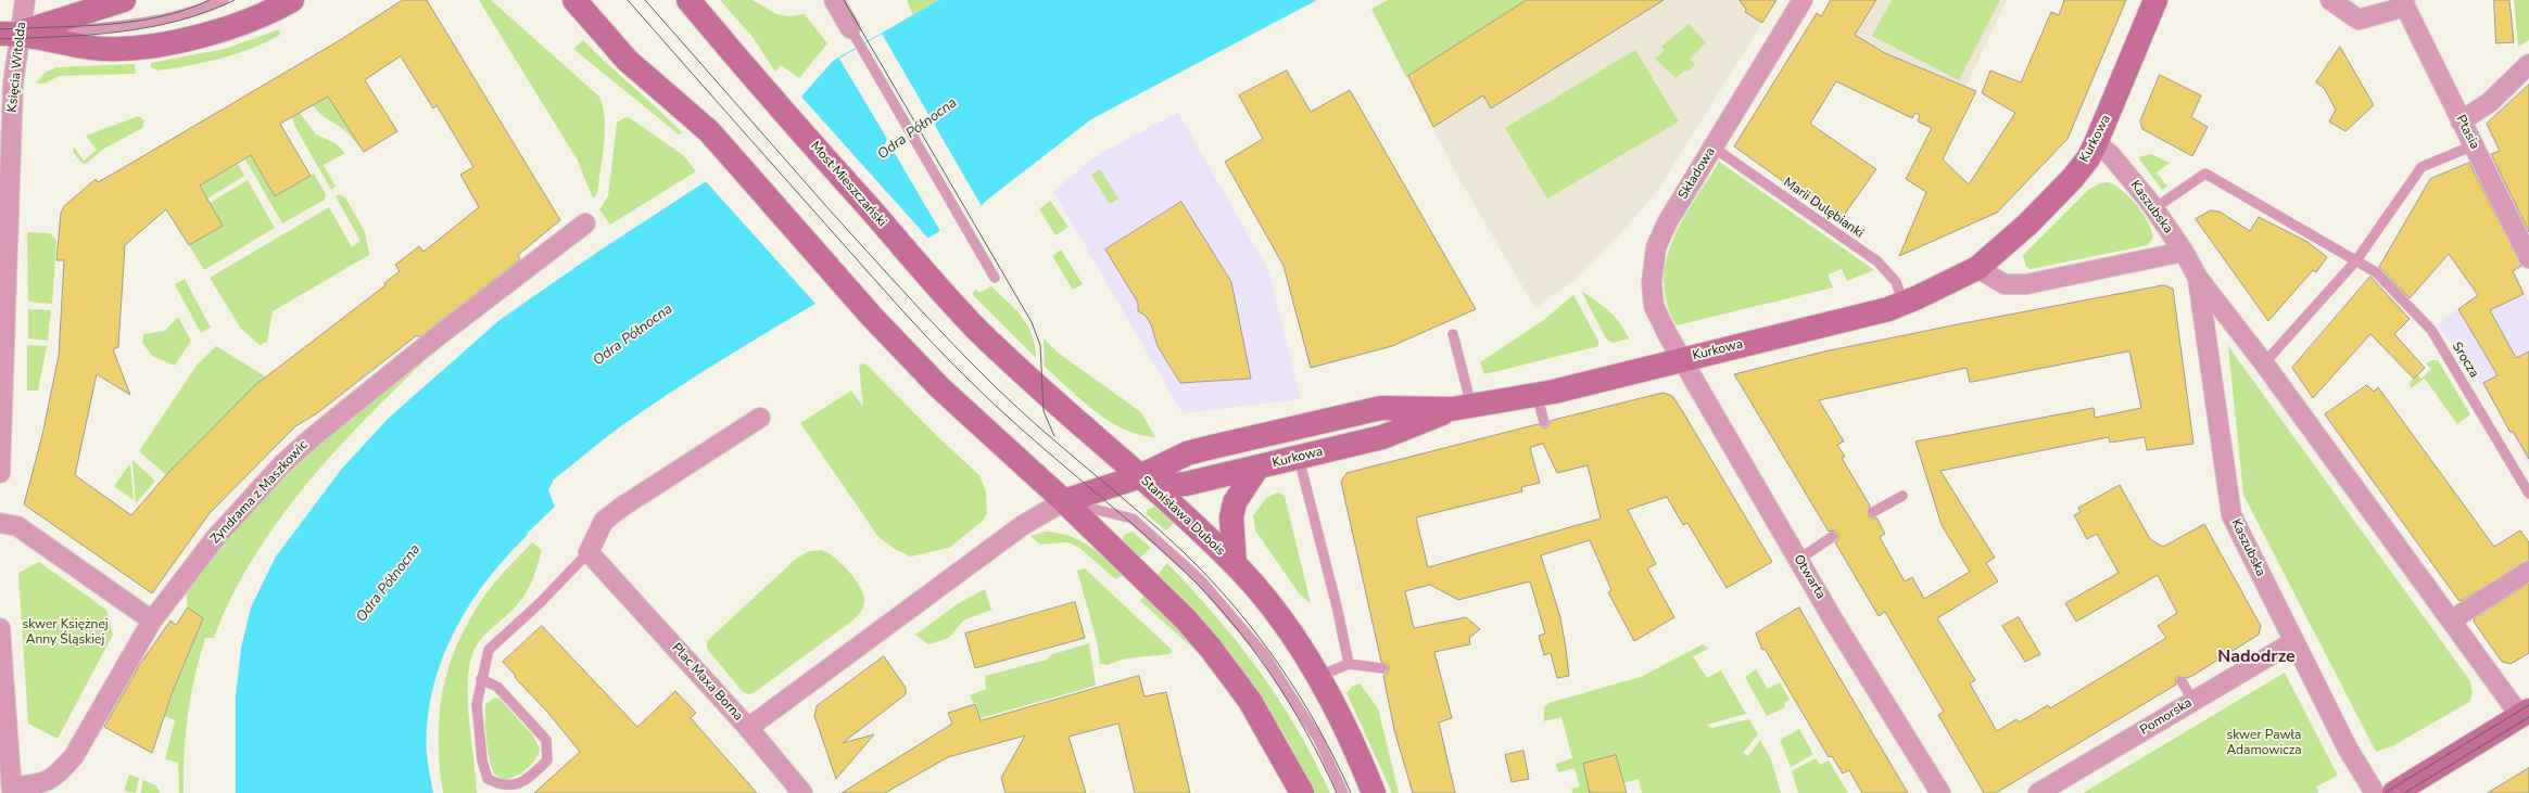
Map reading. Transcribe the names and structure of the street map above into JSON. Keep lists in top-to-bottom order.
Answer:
{
  "streets": {
    "main road": ["Kurkowa", "Most Mieszczański", "Stanisława Dubois"],
    "street": [
      "Księcia Witolda",
      "Ptasia",
      "Składowa",
      "Kaszubska",
      "Zyndrama z Maszkowic",
      "Otwarta",
      "Plac Maxa Borna",
      "Pomorska"
    ],
    "lane": ["Marii Dulębianki", "Srocza"]
  },
  "crossings": [
    ["Kurkowa", "Składowa"],
    ["Kurkowa", "Kaszubska"],
    ["Kurkowa", "Marii Dulębianki"],
    ["Kurkowa", "Stanisława Dubois"],
    ["Kurkowa", "Otwarta"],
    ["Kurkowa", "Plac Maxa Borna"],
    ["Składowa", "Marii Dulębianki"],
    ["Składowa", "Otwarta"],
    ["Most Mieszczański", "Stanisława Dubois"],
    ["Kaszubska", "Srocza"],
    ["Kaszubska", "Pomorska"]
  ],
  "districts": ["Nadodrze"],
  "water": ["Odra Północna"],
  "parks": ["skwer Księżnej Anny Śląskiej", "skwer Pawła Adamowicza"]
}
